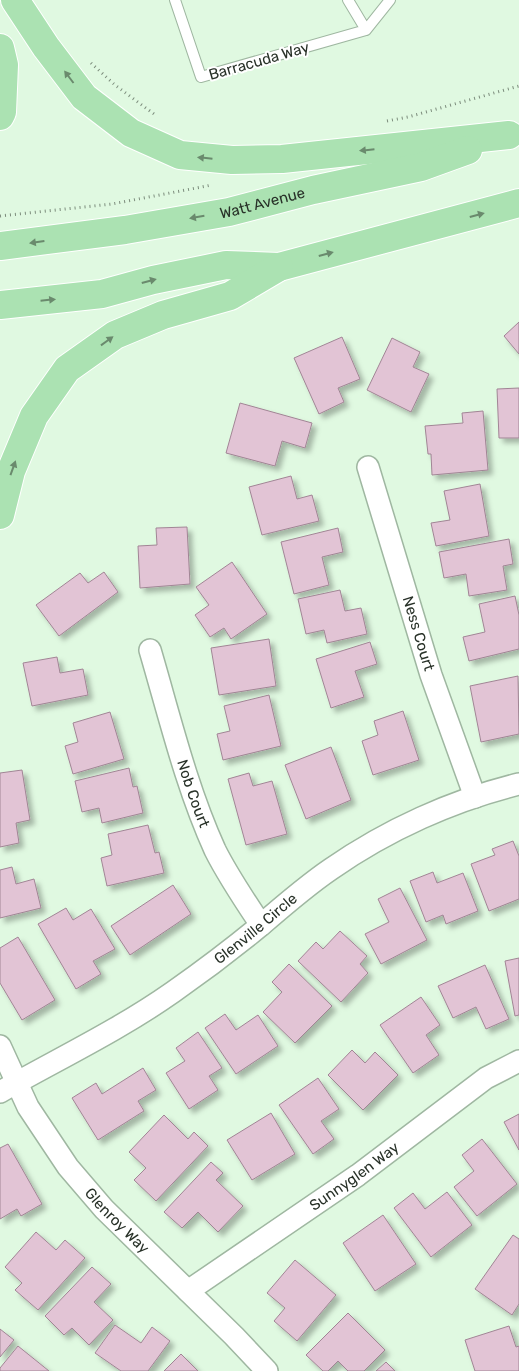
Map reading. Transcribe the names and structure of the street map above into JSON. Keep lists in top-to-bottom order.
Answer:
{
  "streets": {
    "main road": ["Watt Avenue"],
    "street": [
      "Ness Court",
      "Nob Court",
      "Glenville Circle",
      "Sunnyglen Way",
      "Glenroy Way"
    ],
    "lane": ["Barracuda Way"]
  },
  "crossings": [
    ["Ness Court", "Glenville Circle"],
    ["Nob Court", "Glenville Circle"],
    ["Glenville Circle", "Glenroy Way"],
    ["Sunnyglen Way", "Glenroy Way"]
  ]
}
